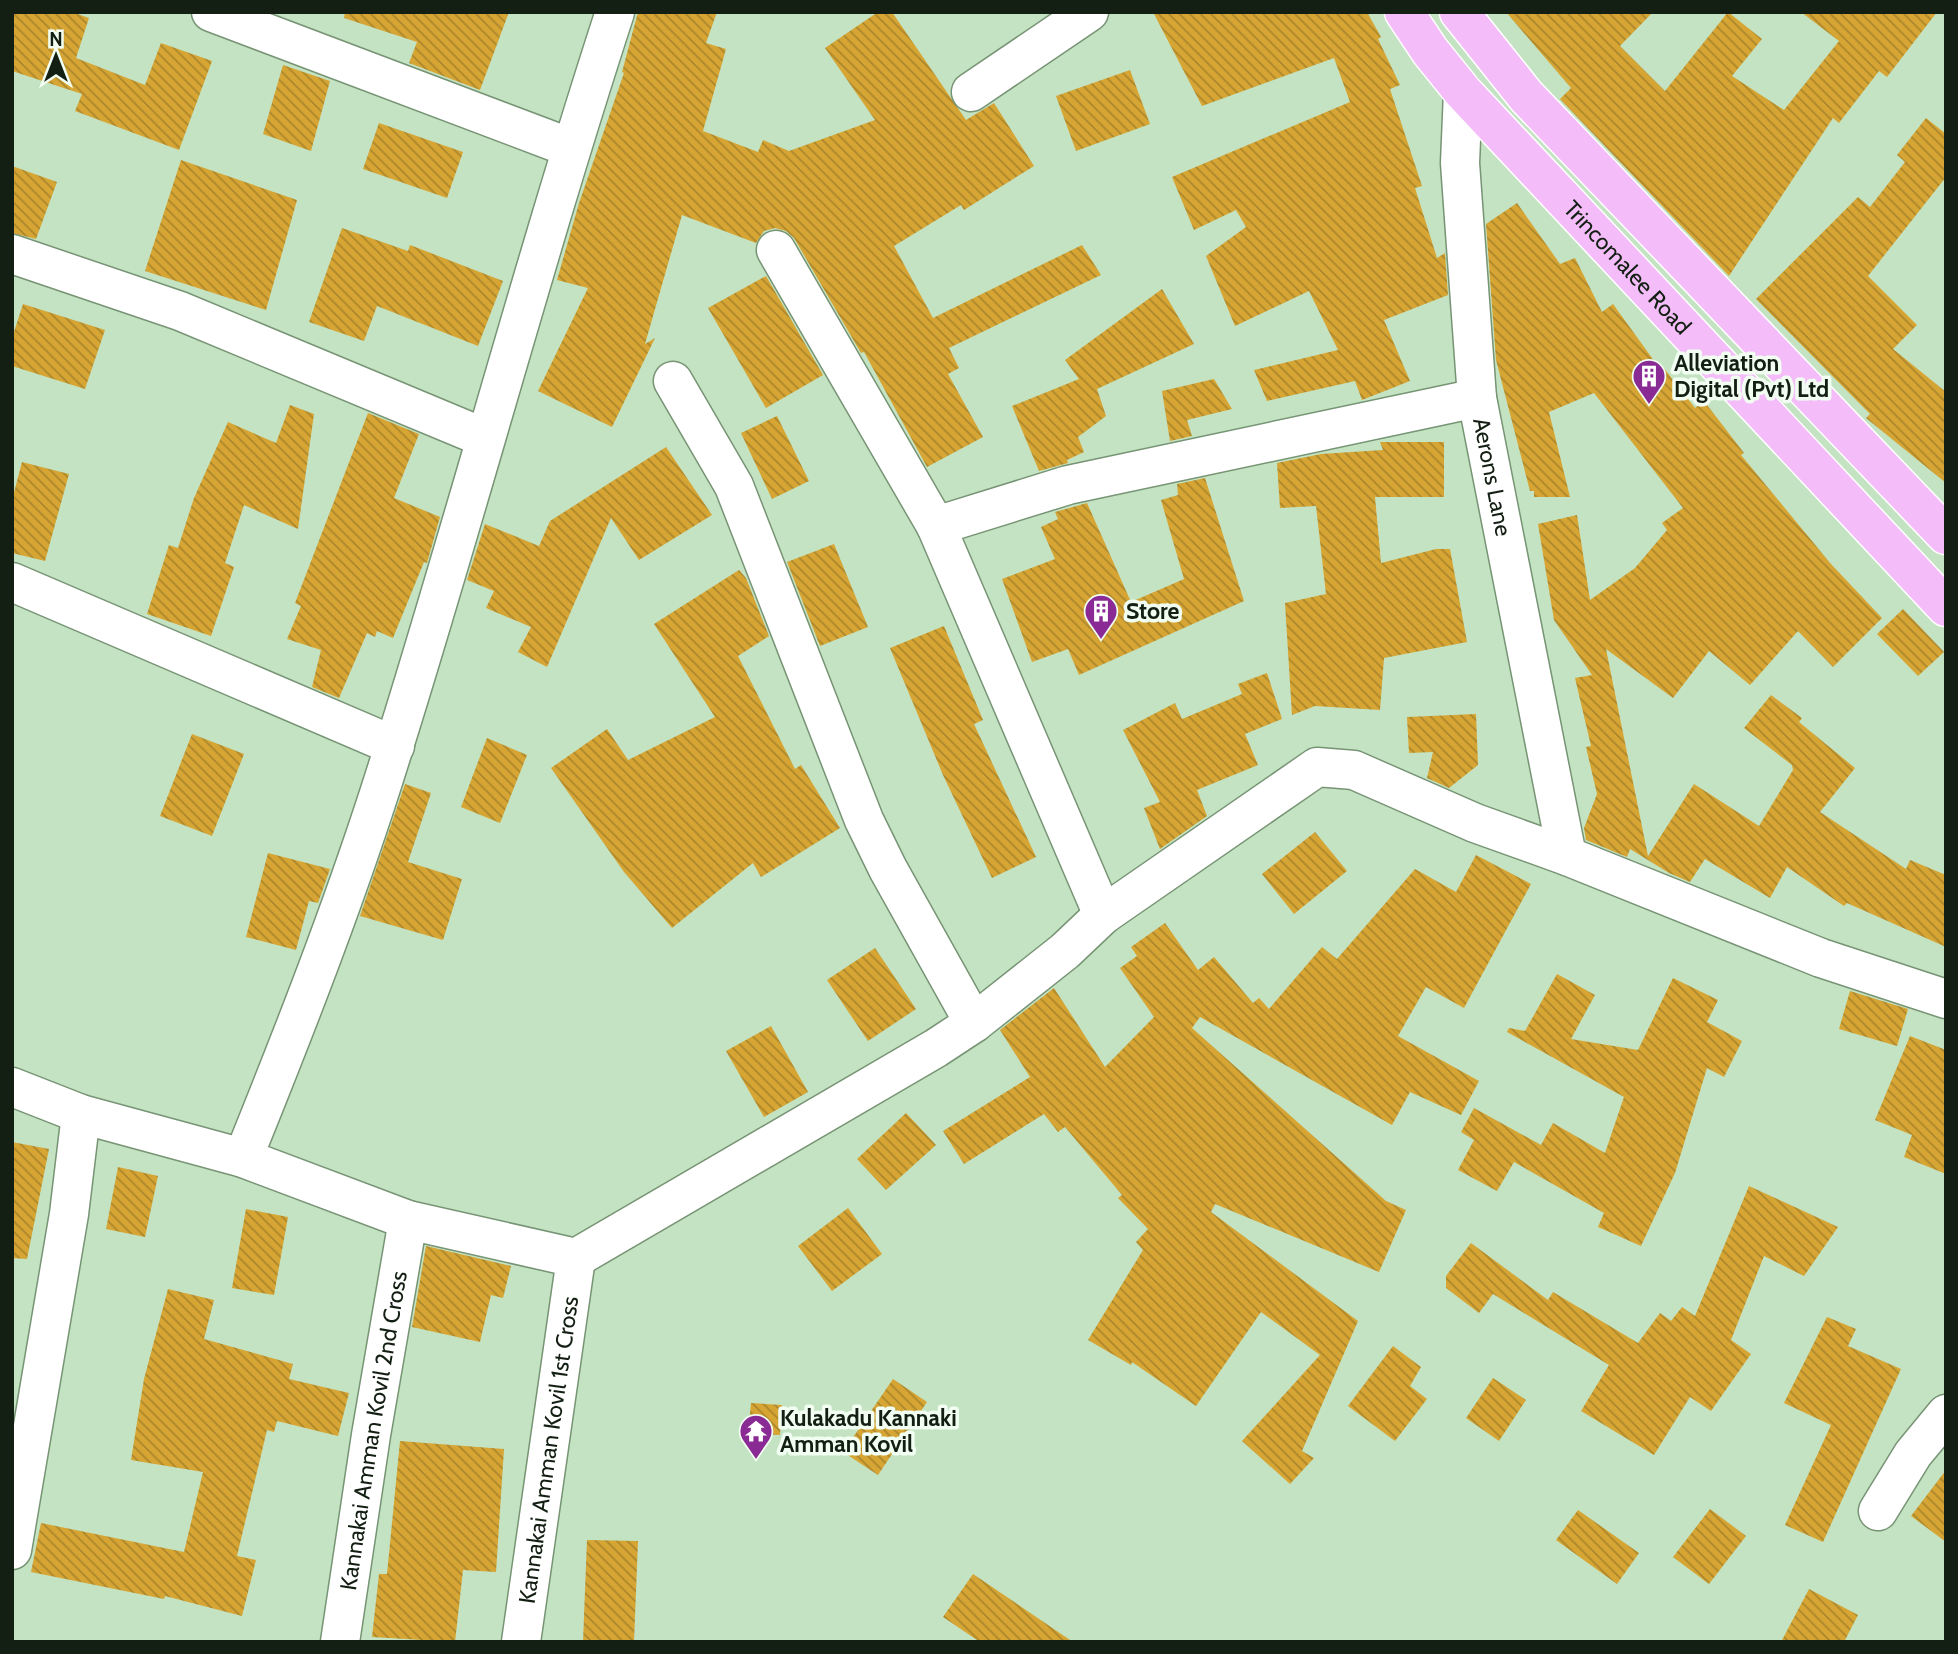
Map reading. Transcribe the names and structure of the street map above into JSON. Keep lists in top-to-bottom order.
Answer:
{
  "streets": {
    "highway": ["Trincomalee Road"],
    "street": ["Aerons Lane", "Kannakai Amman Kovil 2nd Cross", "Kannakai Amman Kovil 1st Cross"]
  },
  "crossings": [
    ["Trincomalee Road", "Aerons Lane"]
  ],
  "places": {
    "building": ["Alleviation Digital (Pvt) Ltd", "Store"],
    "temple": ["Kulakadu Kannaki Amman Kovil"]
  },
  "north": "top"
}
